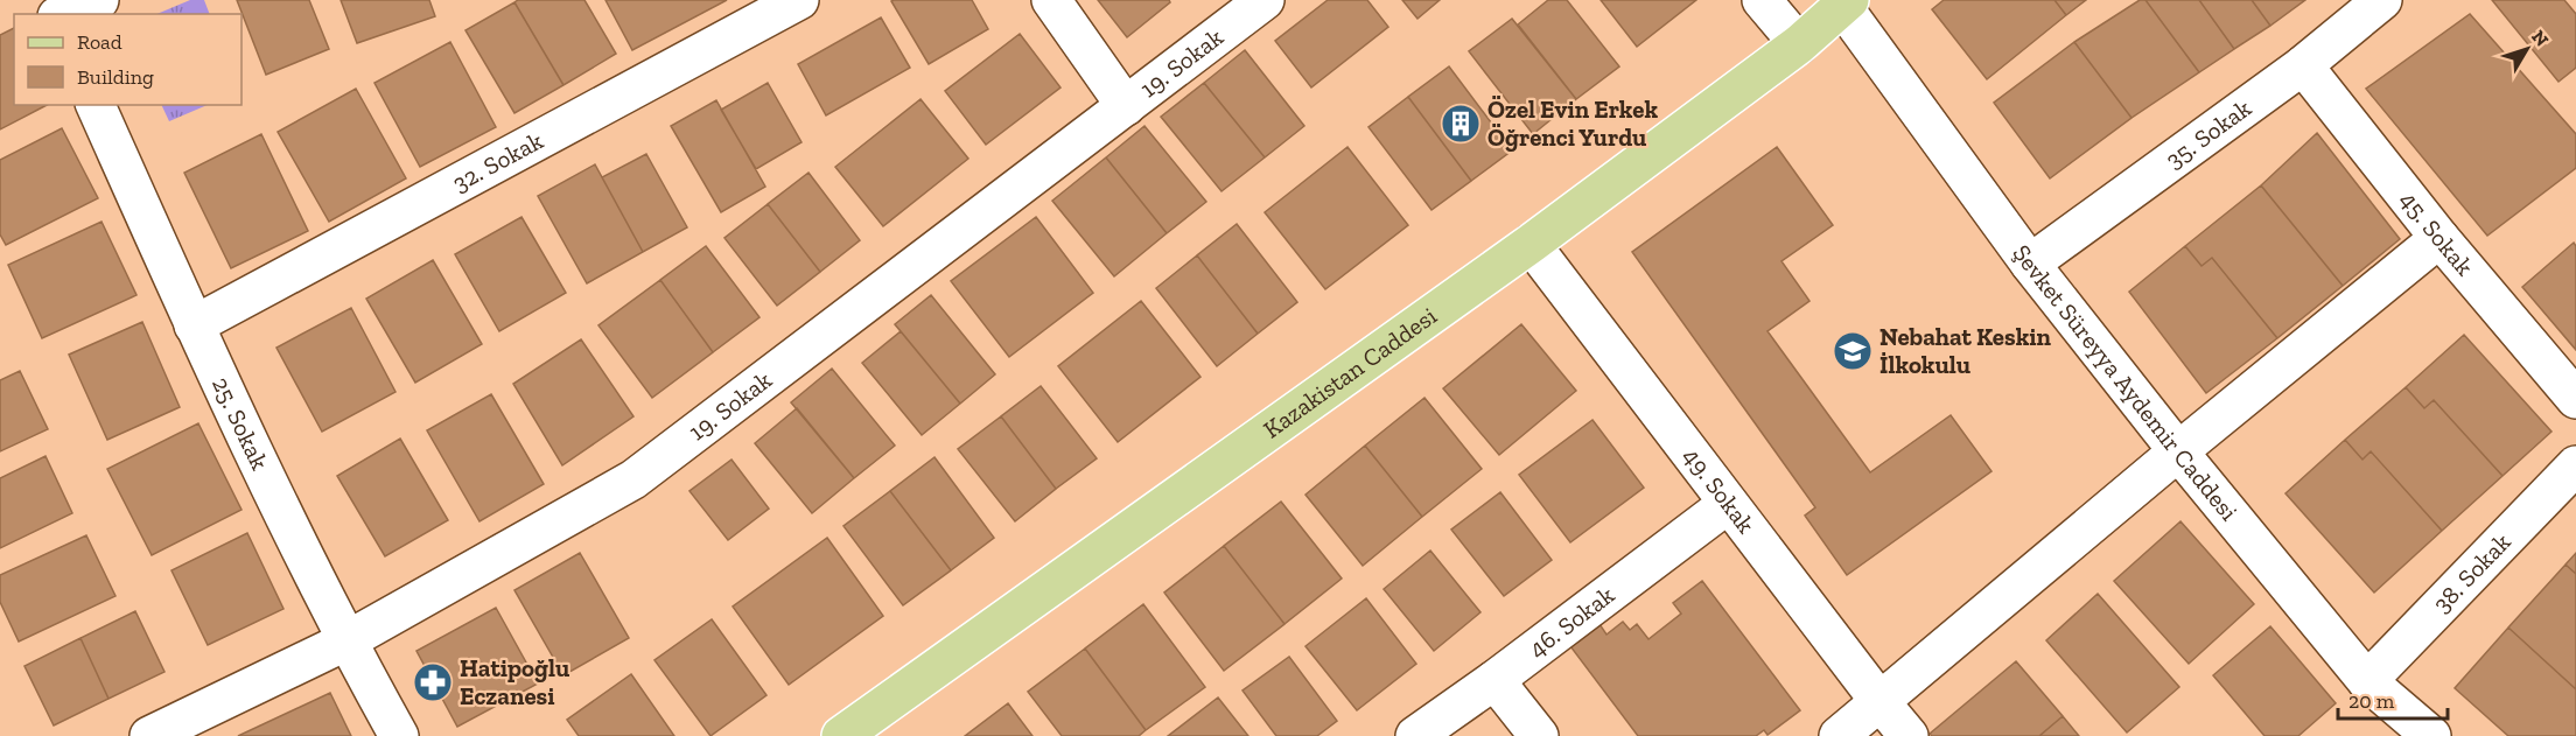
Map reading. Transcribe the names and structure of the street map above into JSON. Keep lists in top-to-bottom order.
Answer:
{
  "streets": {
    "main road": ["Kazakistan Caddesi"],
    "street": [
      "19. Sokak",
      "35. Sokak",
      "32. Sokak",
      "45. Sokak",
      "Şevket Süreyya Aydemir Caddesi",
      "25. Sokak",
      "49. Sokak",
      "38. Sokak",
      "46. Sokak"
    ]
  },
  "crossings": [
    ["19. Sokak", "25. Sokak"],
    ["35. Sokak", "45. Sokak"],
    ["35. Sokak", "Şevket Süreyya Aydemir Caddesi"],
    ["32. Sokak", "25. Sokak"],
    ["Kazakistan Caddesi", "Şevket Süreyya Aydemir Caddesi"],
    ["Kazakistan Caddesi", "49. Sokak"],
    ["Şevket Süreyya Aydemir Caddesi", "38. Sokak"],
    ["49. Sokak", "46. Sokak"]
  ],
  "places": {
    "building": ["Özel Evin Erkek Öğrenci Yurdu"],
    "school or university": ["Nebahat Keskin İlkokulu"],
    "pharmacy": ["Hatipoğlu Eczanesi"]
  },
  "legend": ["Road", "Building"],
  "scale_bar": "20 m",
  "north": "top right"
}
